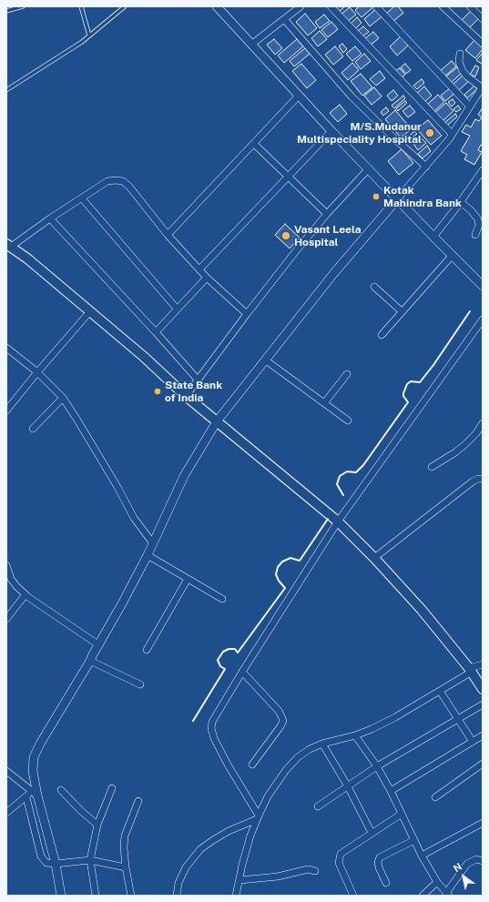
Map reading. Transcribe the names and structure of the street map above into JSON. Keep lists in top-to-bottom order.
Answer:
{
  "places": [
    "M/S.Mudanur Multispeciality Hospital",
    "Kotak Mahindra Bank",
    "Vasant Leela Hospital",
    "State Bank of India"
  ],
  "north": "top left"
}
